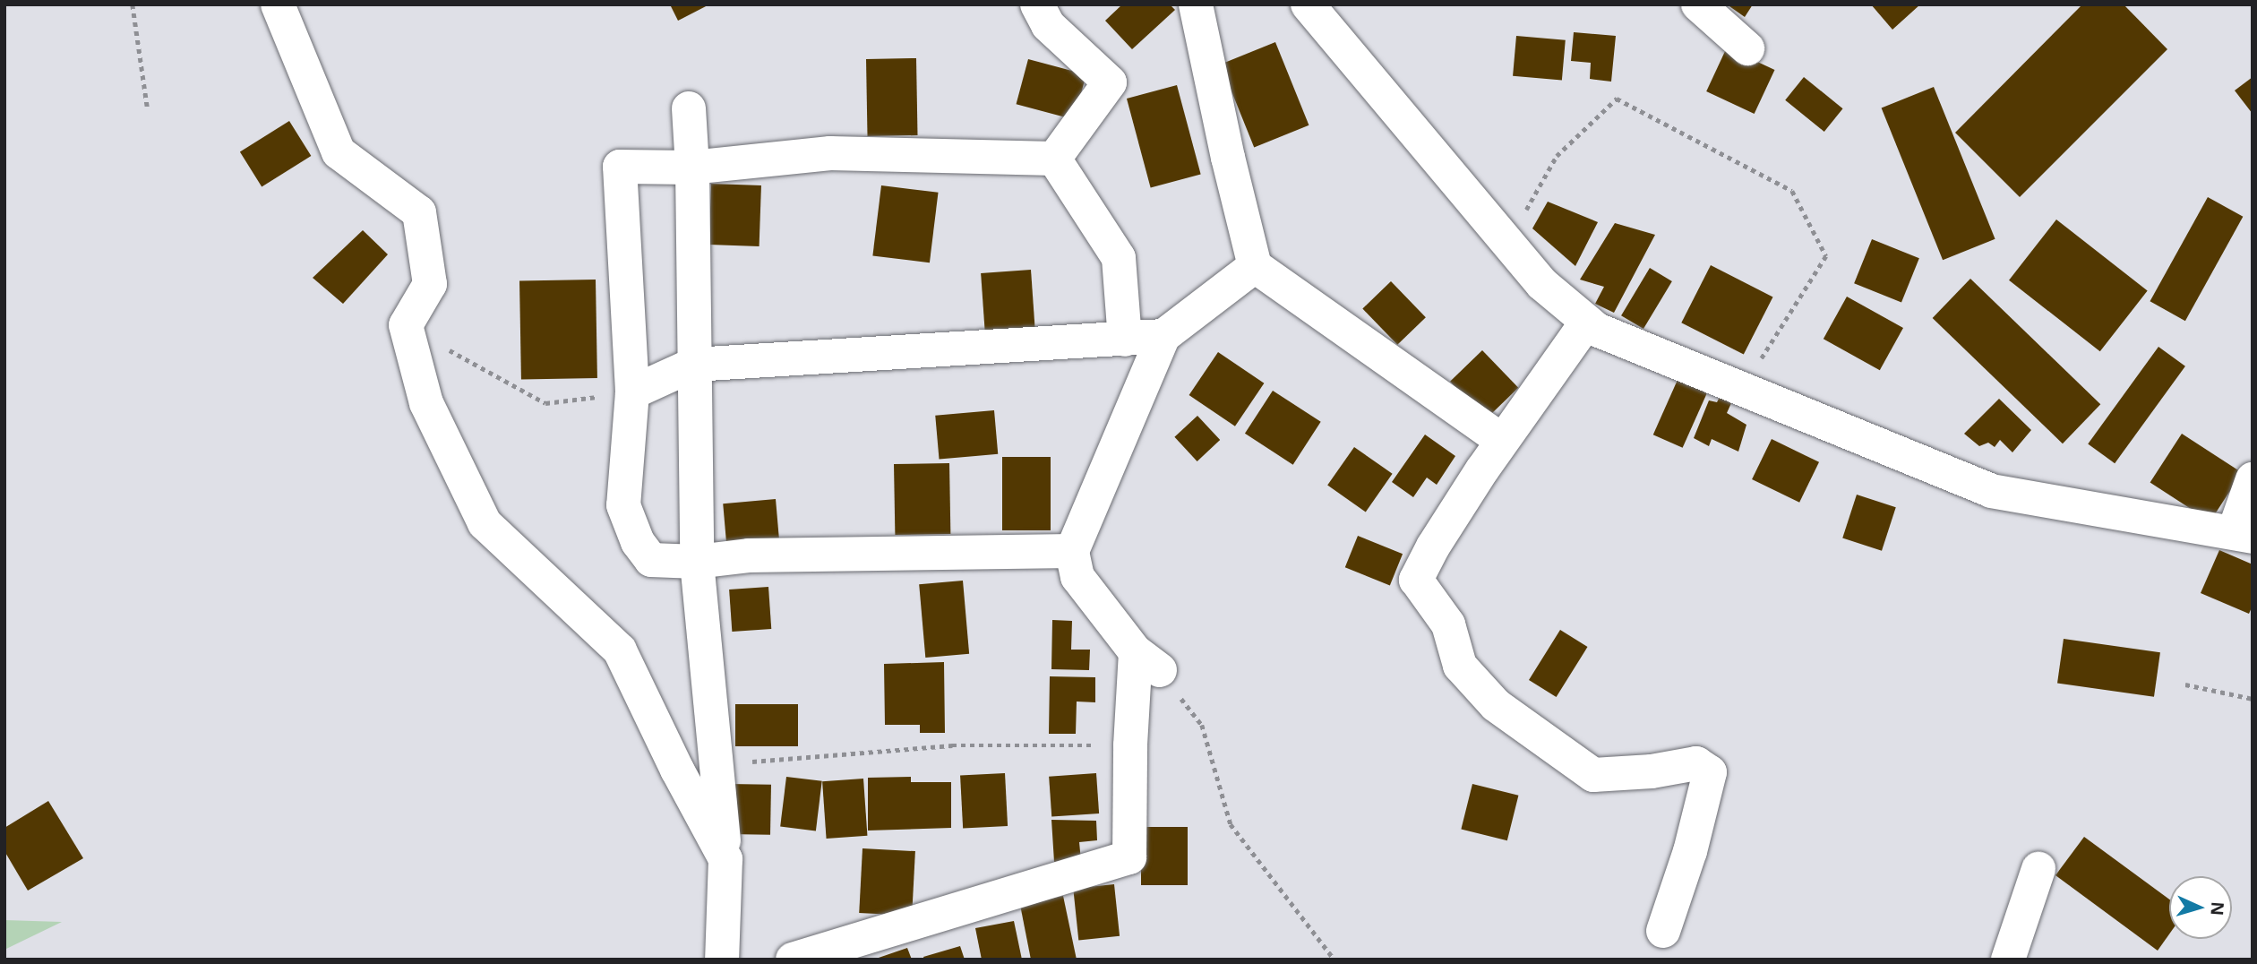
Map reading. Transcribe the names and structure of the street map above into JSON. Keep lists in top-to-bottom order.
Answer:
{
  "north": "right"
}
